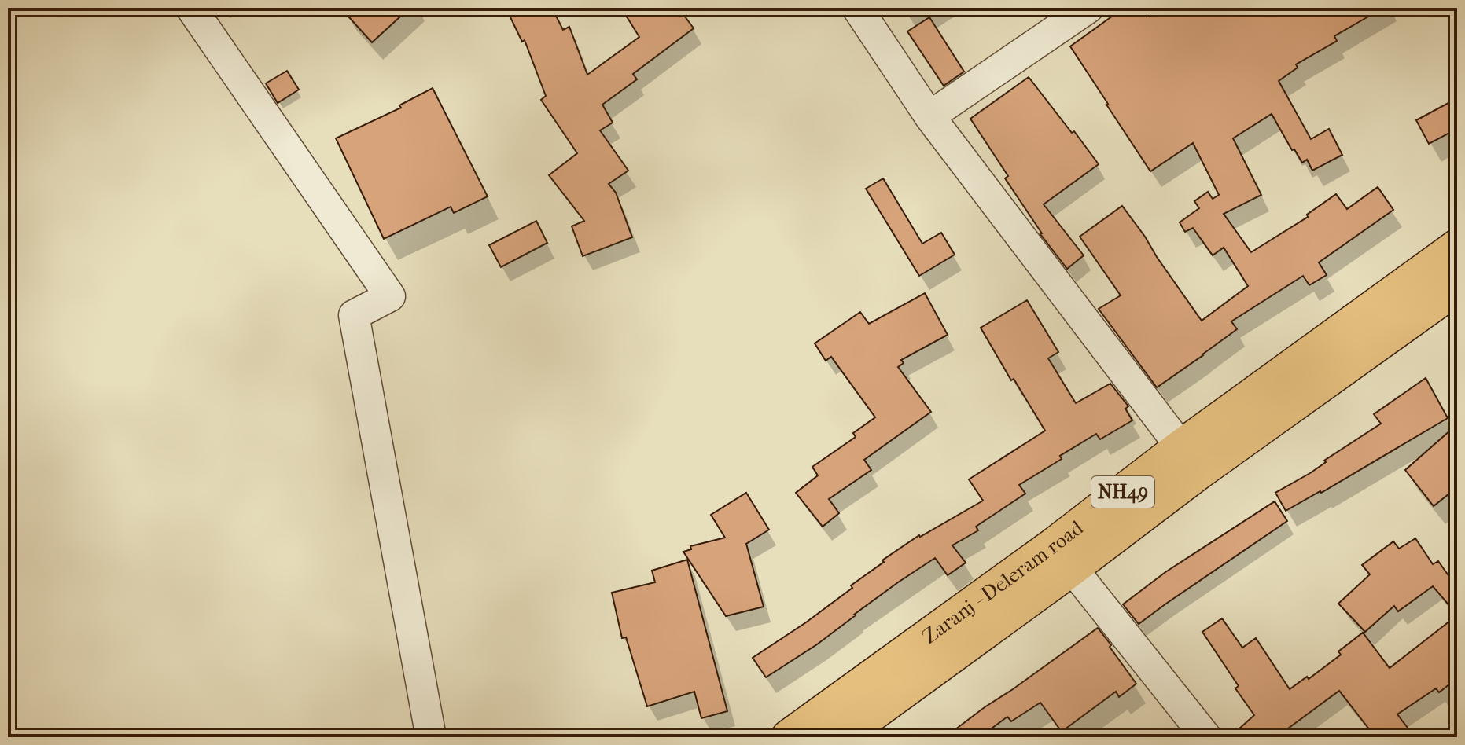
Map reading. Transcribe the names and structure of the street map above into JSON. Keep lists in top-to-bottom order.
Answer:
{
  "streets": {
    "highway": ["NH49", "Zaranj - Deleram road"]
  }
}
